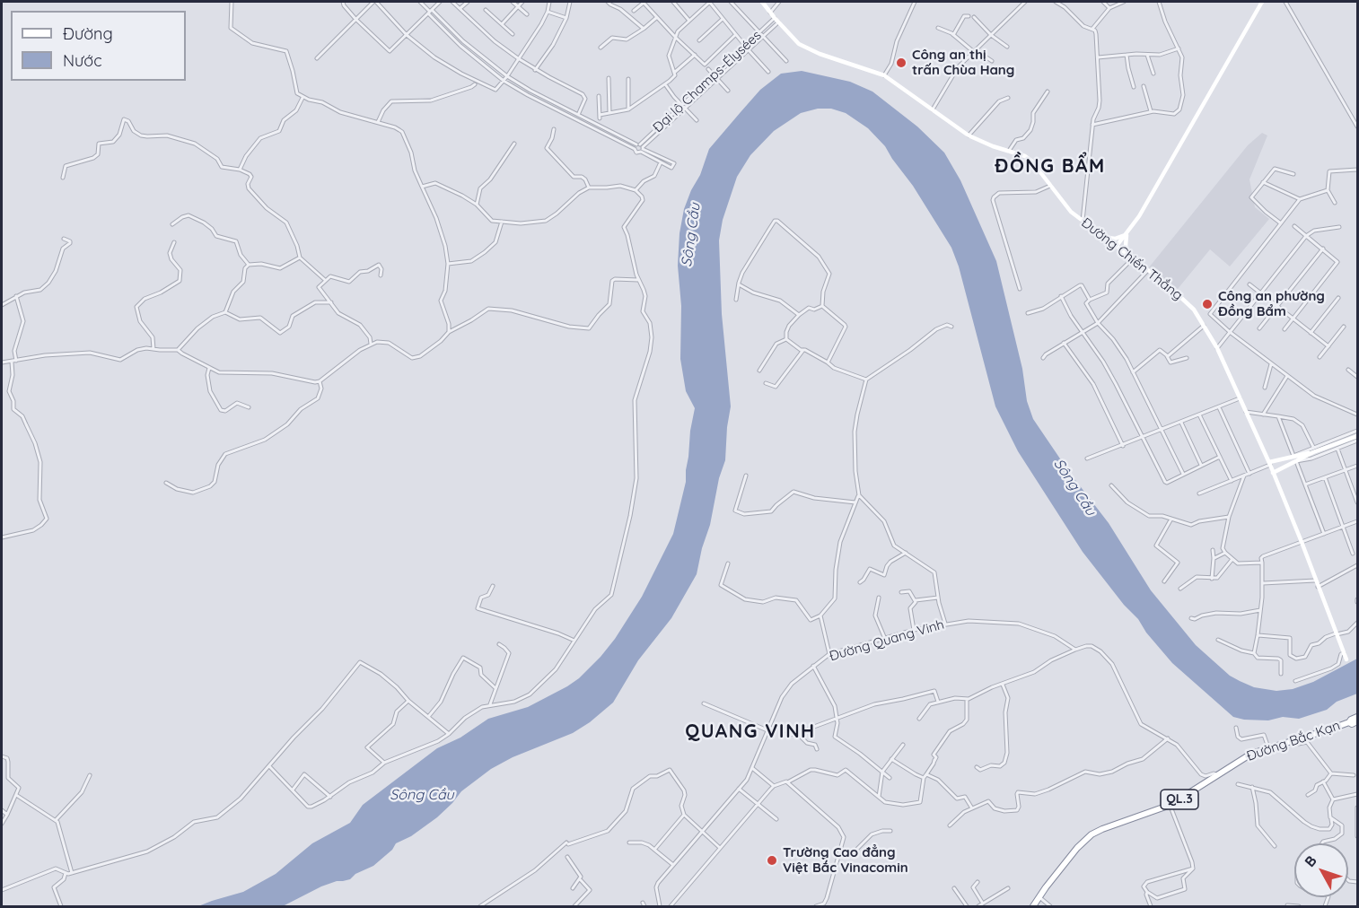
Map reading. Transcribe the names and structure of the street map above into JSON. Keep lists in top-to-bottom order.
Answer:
{
  "streets": {
    "highway": ["Đường Bắc Kạn", "QL.3"],
    "main road": ["Đường Chiến Thắng"],
    "street": ["Đại lộ Champs-Élysées", "Đường Quang Vinh"]
  },
  "crossings": [
    ["Đại lộ Champs-Élysées", "Đường Chiến Thắng"],
    ["Đường Quang Vinh", "Đường Bắc Kạn"]
  ],
  "districts": ["ĐỒNG BẨM", "QUANG VINH"],
  "water": ["Sông Cầu"],
  "places": ["Công an thị trấn Chùa Hang", "Công an phường Đồng Bẩm", "Trường Cao đẳng Việt Bắc Vinacomin"],
  "legend": ["Đường", "Nước"],
  "north": "top left"
}
